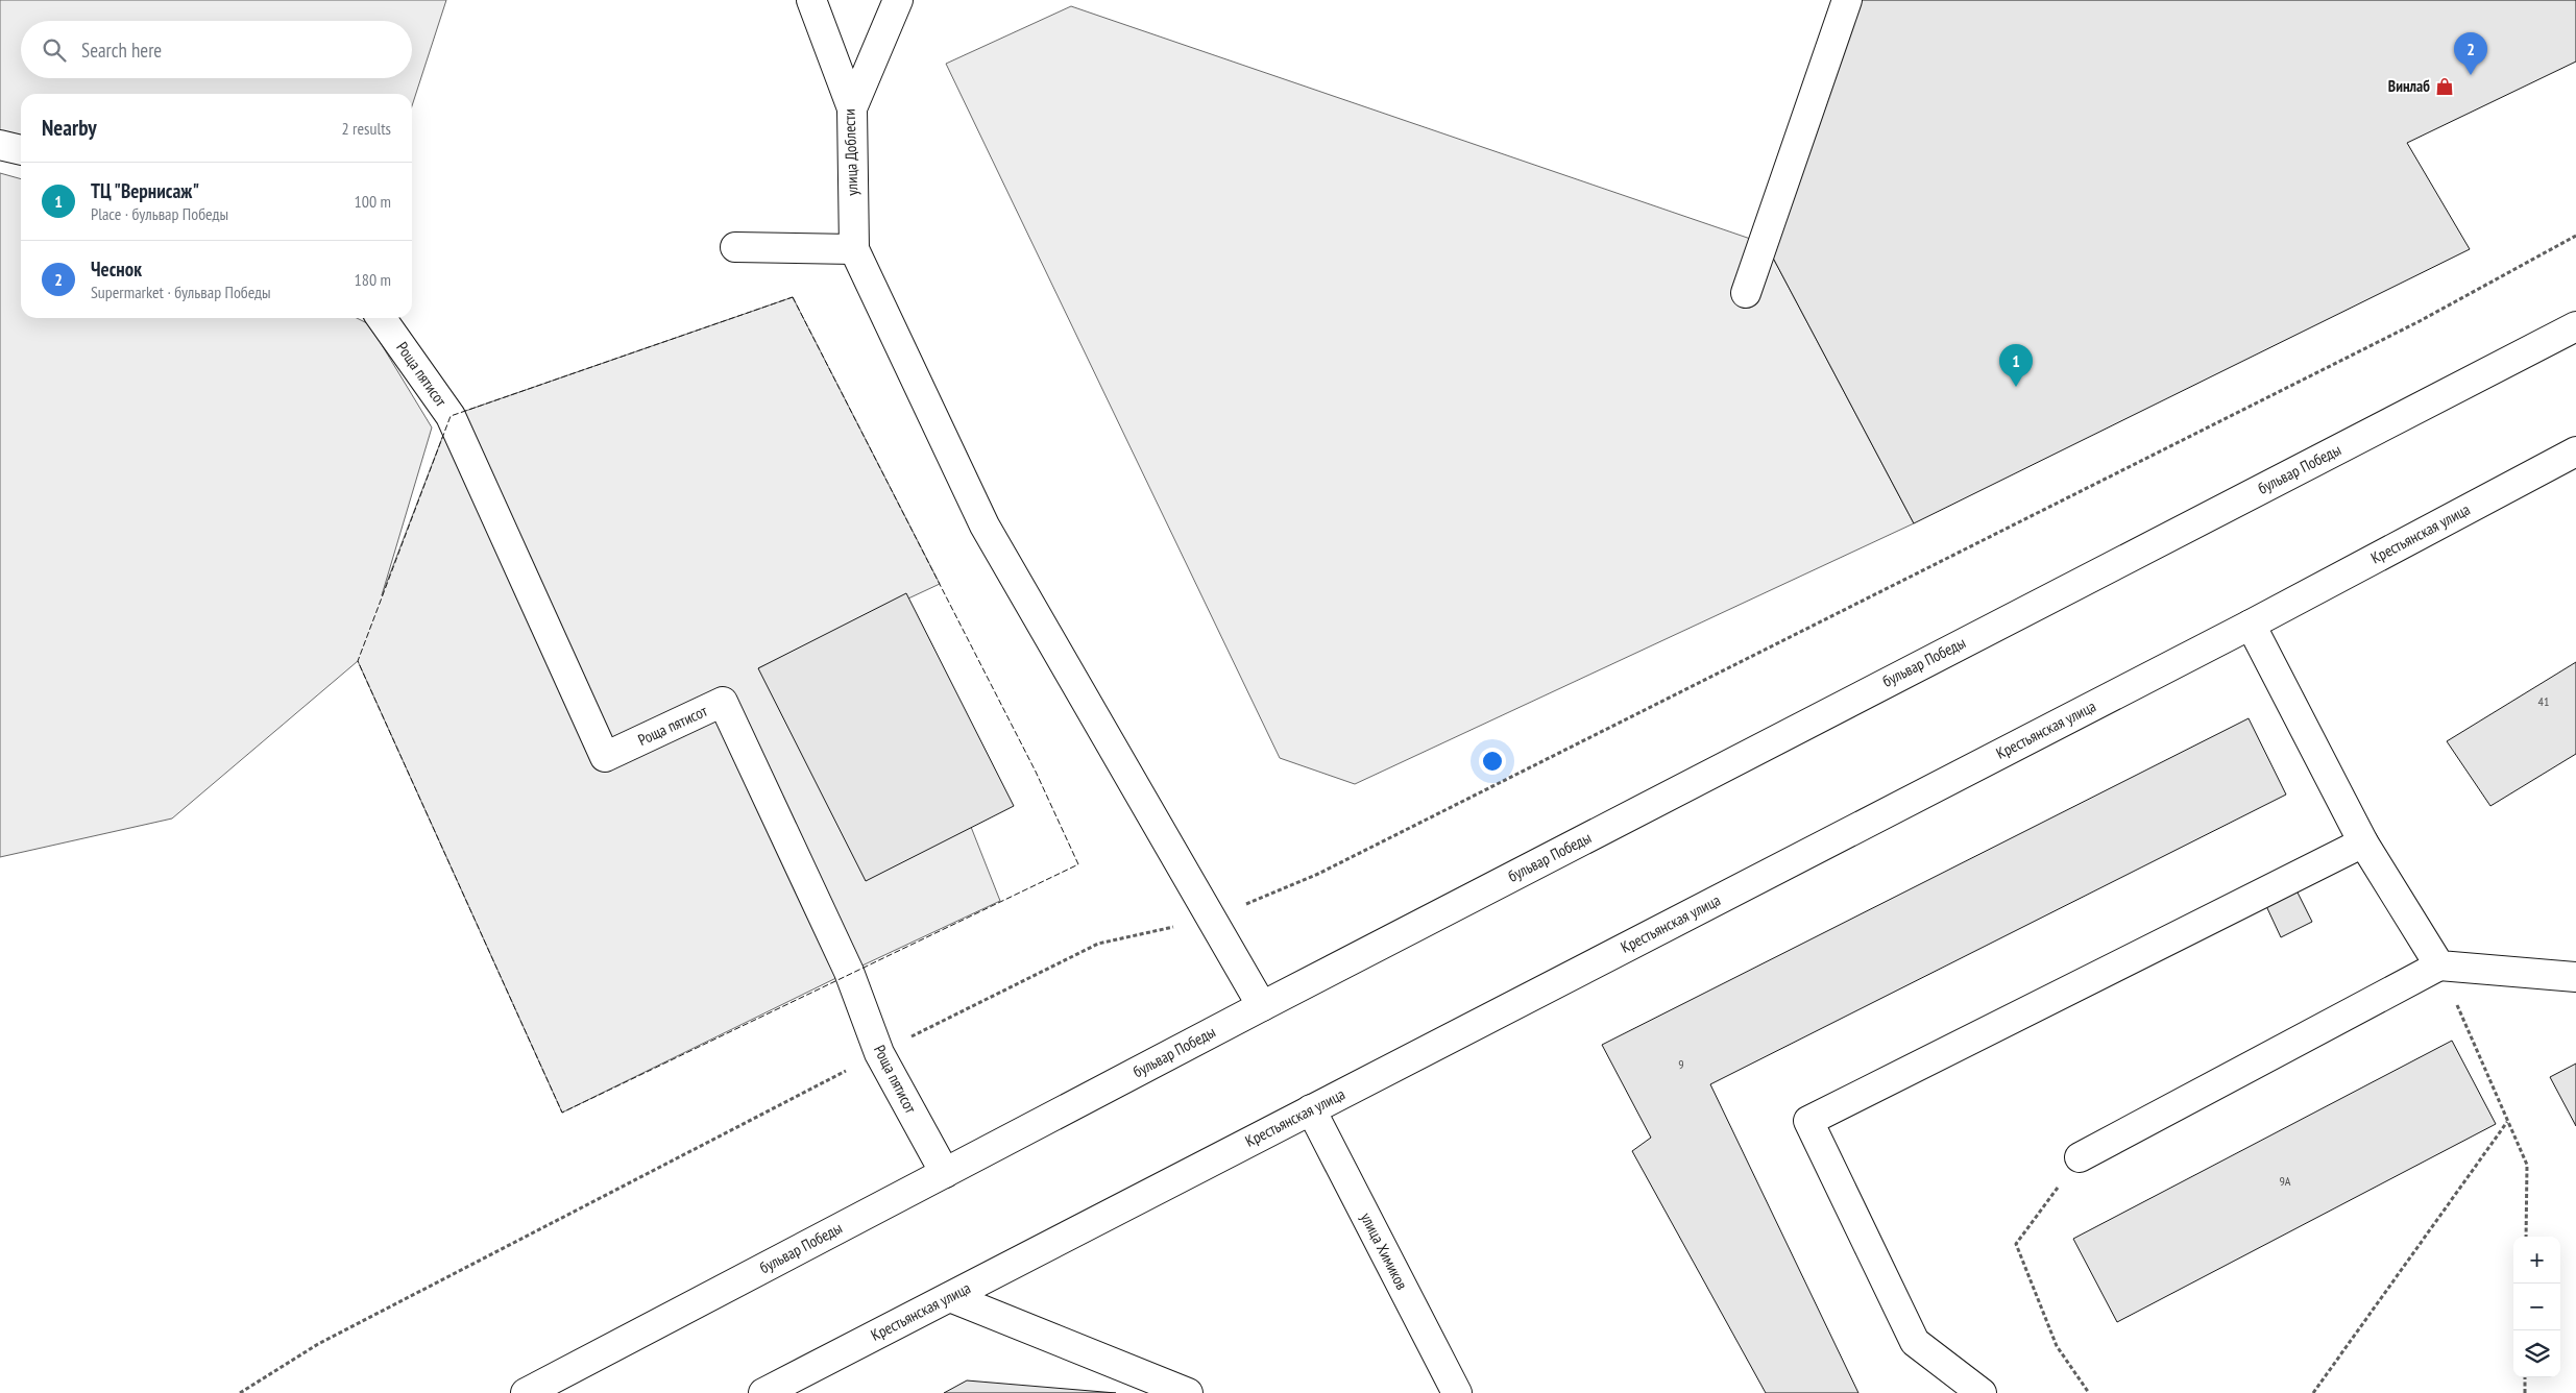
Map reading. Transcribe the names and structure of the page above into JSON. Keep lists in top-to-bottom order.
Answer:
{
  "streets": {
    "street": [
      "улица Доблести",
      "Роща пятисот",
      "бульвар Победы",
      "Крестьянская улица",
      "улица Химиков"
    ]
  },
  "crossings": [
    ["Роща пятисот", "бульвар Победы"],
    ["Крестьянская улица", "улица Химиков"]
  ],
  "places": {
    "shop": ["Винлаб"]
  },
  "house_numbers": ["41", "9", "9А"],
  "page": {
    "search": "Search here",
    "pins": ["2", "1"],
    "heading": ["Nearby", "2 results"],
    "list": [
      {
        "mark": "1",
        "name": "ТЦ \"Вернисаж\"",
        "note": "Place · бульвар Победы",
        "value": "100 m"
      },
      {
        "mark": "2",
        "name": "Чеснок",
        "note": "Supermarket · бульвар Победы",
        "value": "180 m"
      }
    ],
    "map_buttons": ["+", "−"]
  }
}
